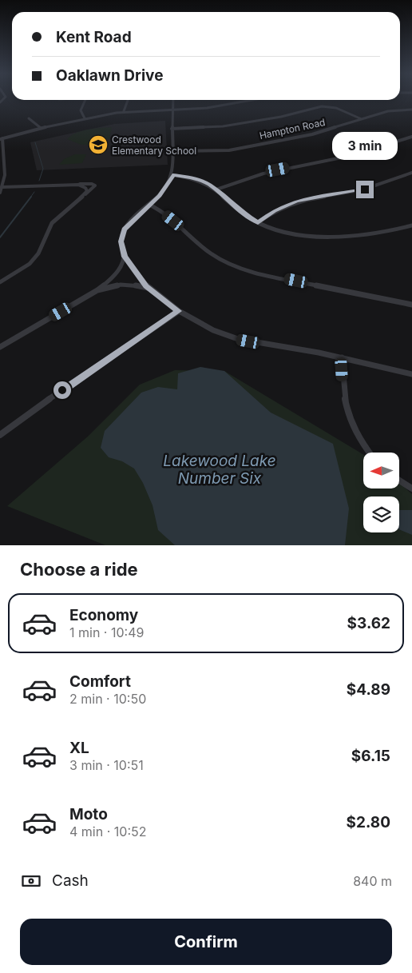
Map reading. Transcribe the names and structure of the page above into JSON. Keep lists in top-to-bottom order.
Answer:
{
  "streets": {
    "street": ["Hampton Road"]
  },
  "water": ["Lakewood Lake Number Six"],
  "places": {
    "school or university": ["Crestwood Elementary School"]
  },
  "north": "left",
  "page": {
    "banner": ["Kent Road", "Oaklawn Drive"],
    "bubble": "3 min",
    "heading": "Choose a ride",
    "list": [
      {
        "name": "Economy",
        "note": "1 min · 10:49",
        "value": "$3.62"
      },
      {
        "name": "Comfort",
        "note": "2 min · 10:50",
        "value": "$4.89"
      },
      {
        "name": "XL",
        "note": "3 min · 10:51",
        "value": "$6.15"
      },
      {
        "name": "Moto",
        "note": "4 min · 10:52",
        "value": "$2.80"
      }
    ],
    "pay": ["Cash", "840 m"],
    "buttons": "Confirm"
  }
}
